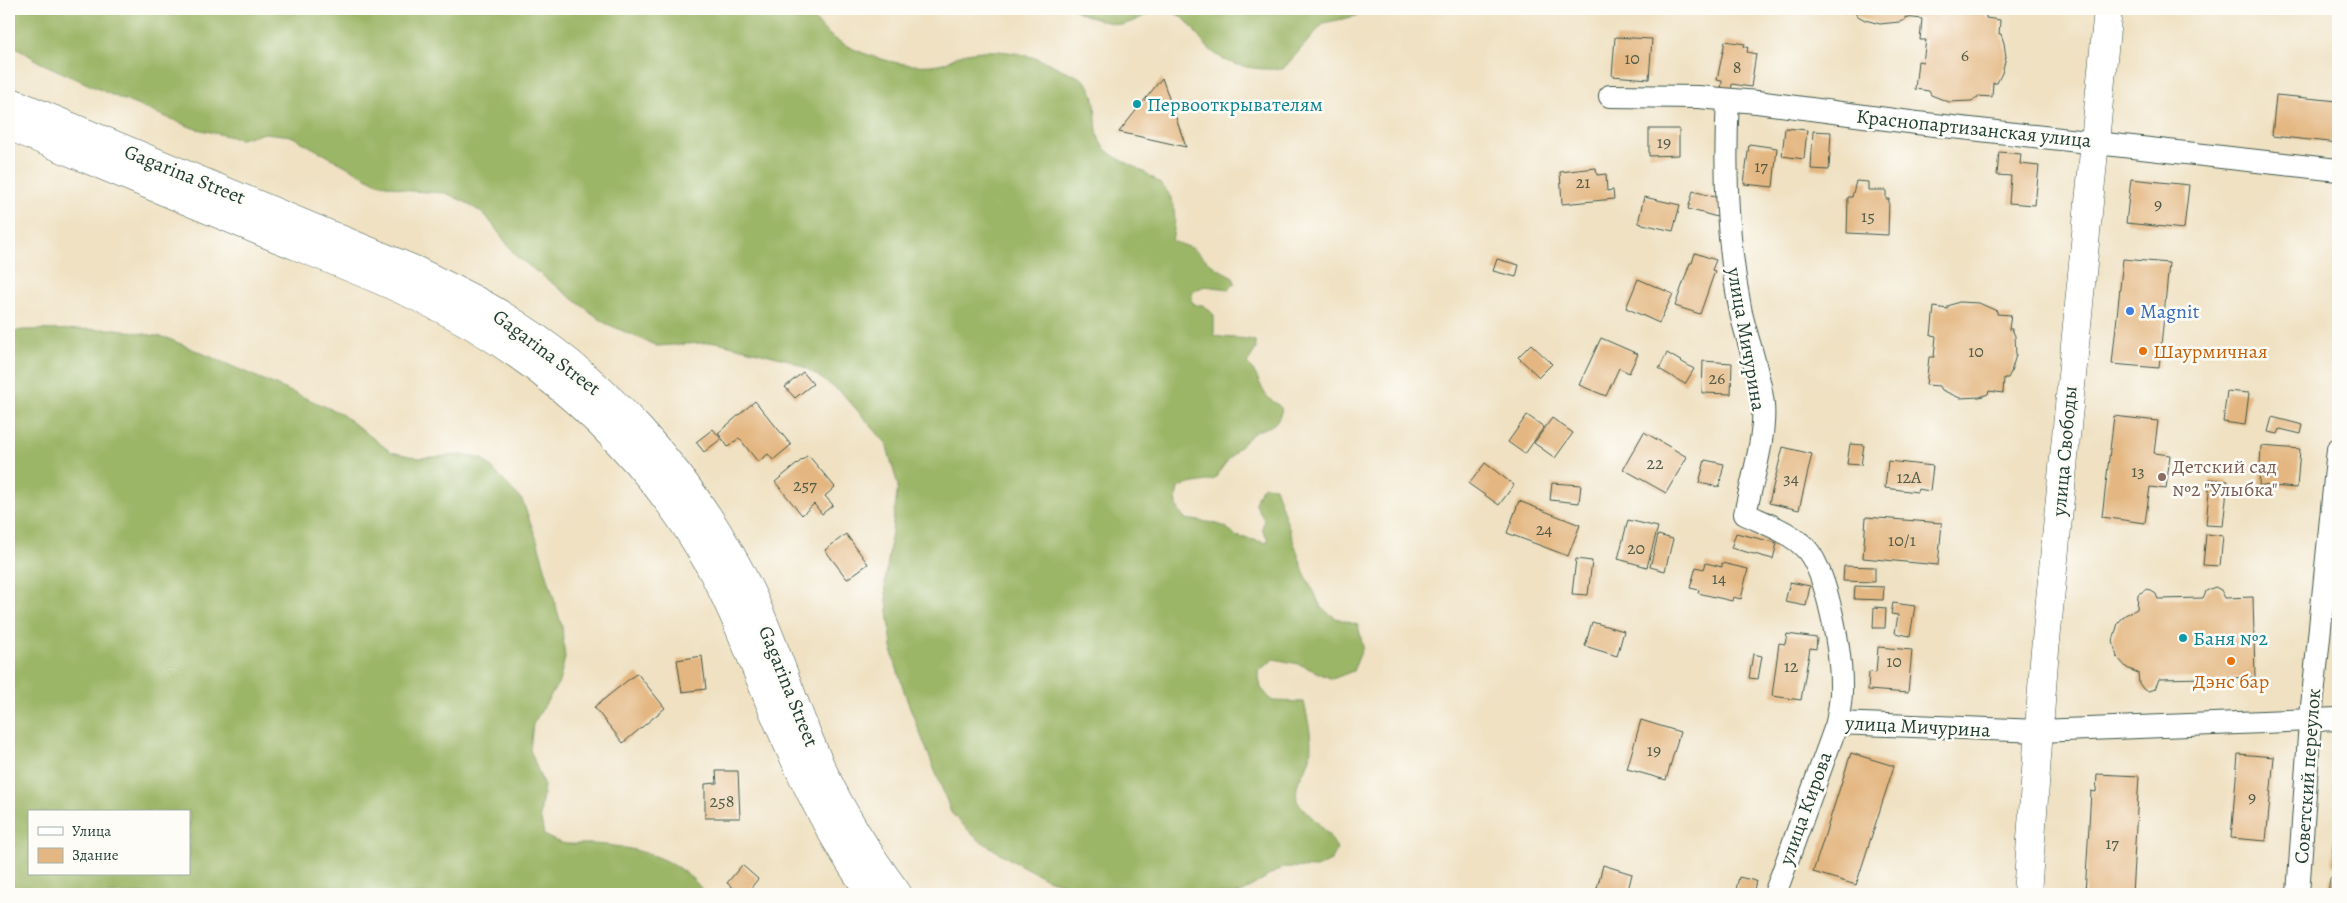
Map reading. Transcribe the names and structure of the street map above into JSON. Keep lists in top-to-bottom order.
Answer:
{
  "streets": {
    "main road": ["Gagarina Street", "улица Свободы"],
    "street": [
      "Краснопартизанская улица",
      "улица Мичурина",
      "Советский переулок",
      "улица Кирова"
    ]
  },
  "crossings": [
    ["Краснопартизанская улица", "улица Мичурина"],
    ["Краснопартизанская улица", "улица Свободы"],
    ["улица Мичурина", "улица Свободы"],
    ["улица Мичурина", "Советский переулок"],
    ["улица Мичурина", "улица Кирова"]
  ],
  "places": [
    "Первооткрывателям",
    "Magnit",
    "Шаурмичная",
    "Детский сад №2 \"Улыбка\"",
    "Баня №2",
    "Дэнс бар"
  ],
  "house_numbers": [
    "6",
    "10",
    "8",
    "19",
    "17",
    "21",
    "9",
    "15",
    "10",
    "26",
    "22",
    "13",
    "12А",
    "34",
    "257",
    "24",
    "10/1",
    "20",
    "14",
    "10",
    "12",
    "19",
    "9",
    "258",
    "17"
  ],
  "legend": ["Улица", "Здание"]
}
